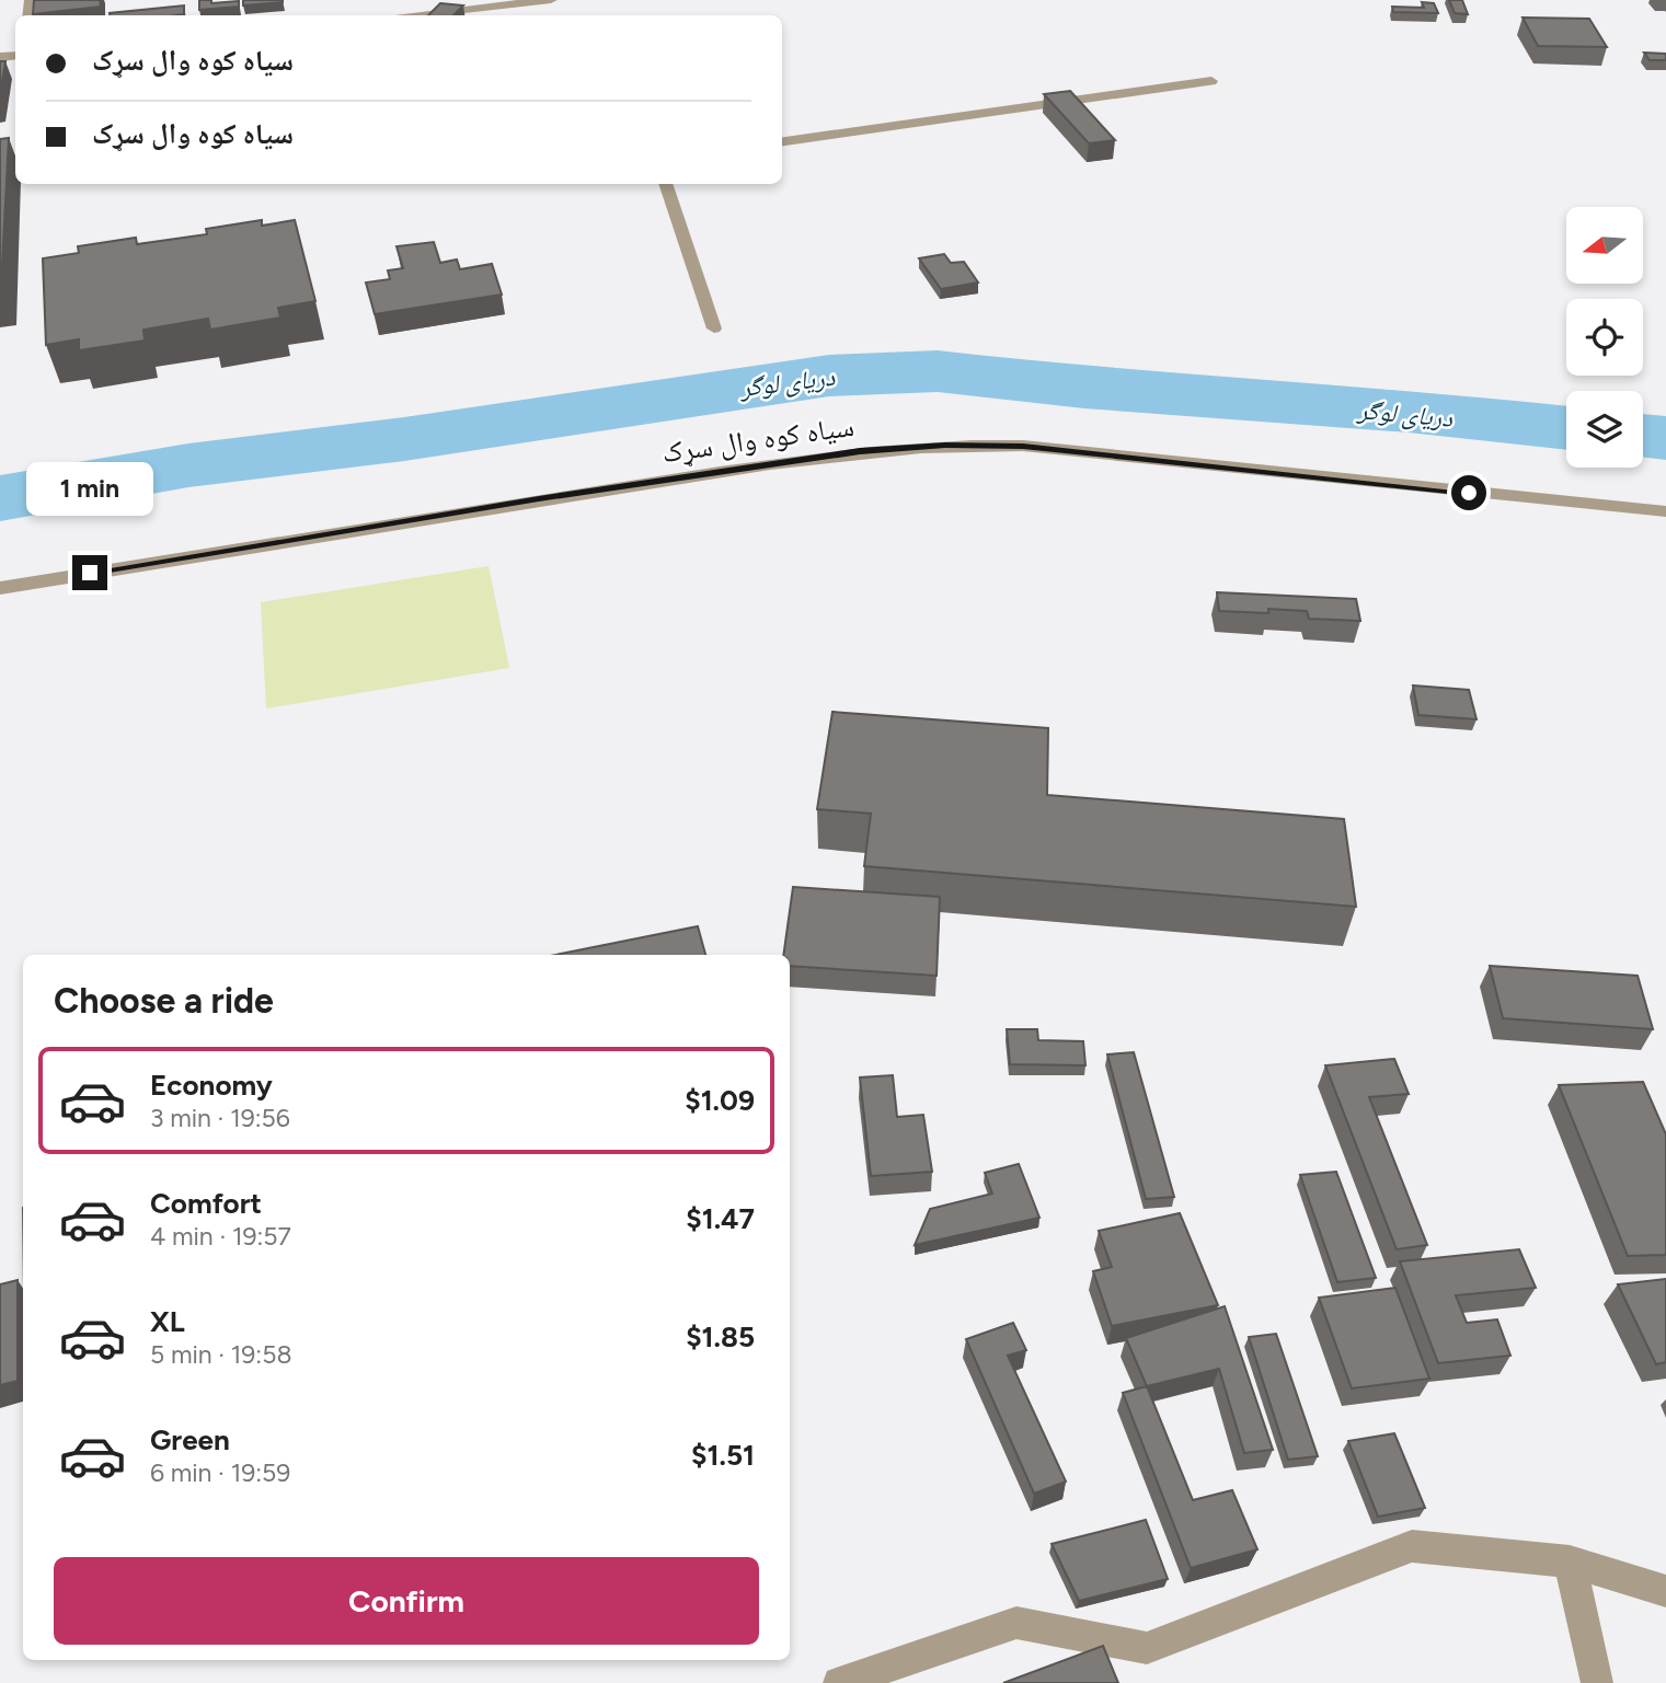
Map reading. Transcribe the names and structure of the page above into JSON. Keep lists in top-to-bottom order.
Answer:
{
  "streets": {
    "street": ["سیاه کوه وال سړک"]
  },
  "water": ["دریای لوگر"],
  "north": "left",
  "page": {
    "banner": ["سیاه کوه وال سړک", "سیاه کوه وال سړک"],
    "bubble": "1 min",
    "heading": "Choose a ride",
    "list": [
      {
        "name": "Economy",
        "note": "3 min · 19:56",
        "value": "$1.09"
      },
      {
        "name": "Comfort",
        "note": "4 min · 19:57",
        "value": "$1.47"
      },
      {
        "name": "XL",
        "note": "5 min · 19:58",
        "value": "$1.85"
      },
      {
        "name": "Green",
        "note": "6 min · 19:59",
        "value": "$1.51"
      }
    ],
    "buttons": "Confirm"
  }
}
